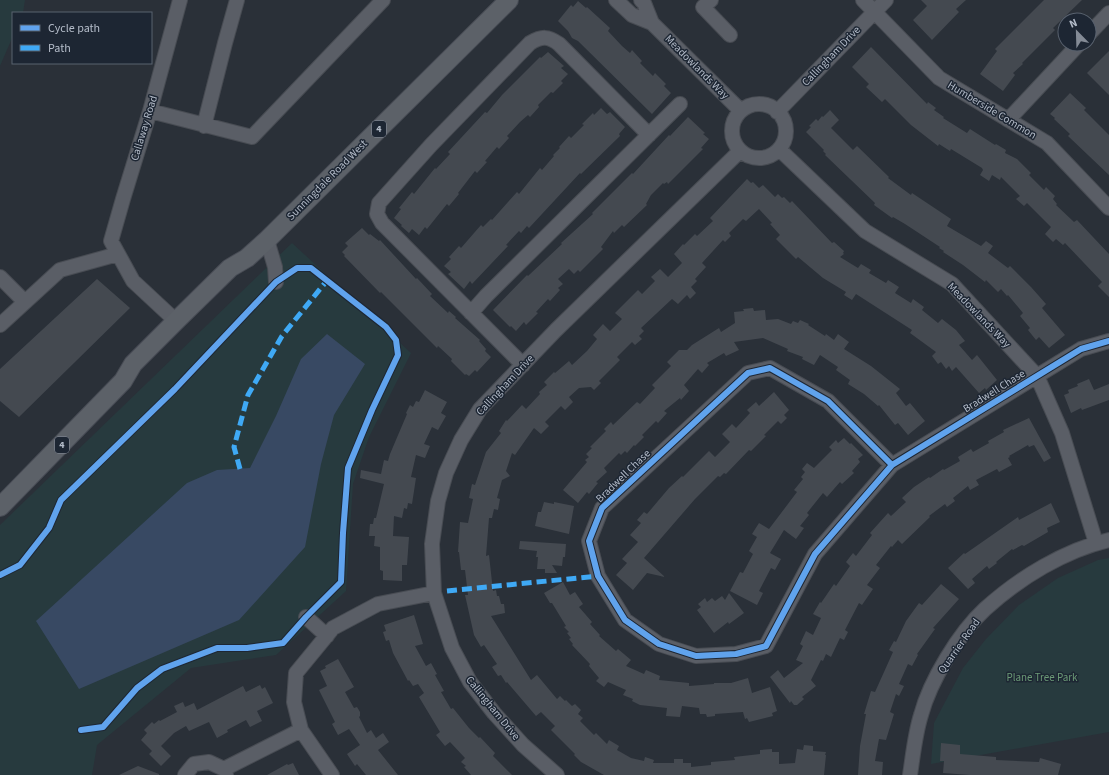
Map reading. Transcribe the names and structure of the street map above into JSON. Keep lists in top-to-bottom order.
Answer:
{
  "streets": {
    "main road": ["4", "Sunningdale Road West"],
    "street": [
      "Callingham Drive",
      "Meadowlands Way",
      "Humberside Common",
      "Callaway Road",
      "Bradwell Chase",
      "Quarrier Road"
    ]
  },
  "crossings": [
    ["Callingham Drive", "Meadowlands Way"],
    ["Callingham Drive", "Humberside Common"],
    ["Meadowlands Way", "Bradwell Chase"],
    ["Meadowlands Way", "Quarrier Road"],
    ["Callaway Road", "Sunningdale Road West"]
  ],
  "parks": ["Plane Tree Park"],
  "legend": ["Cycle path", "Path"],
  "north": "top left"
}
